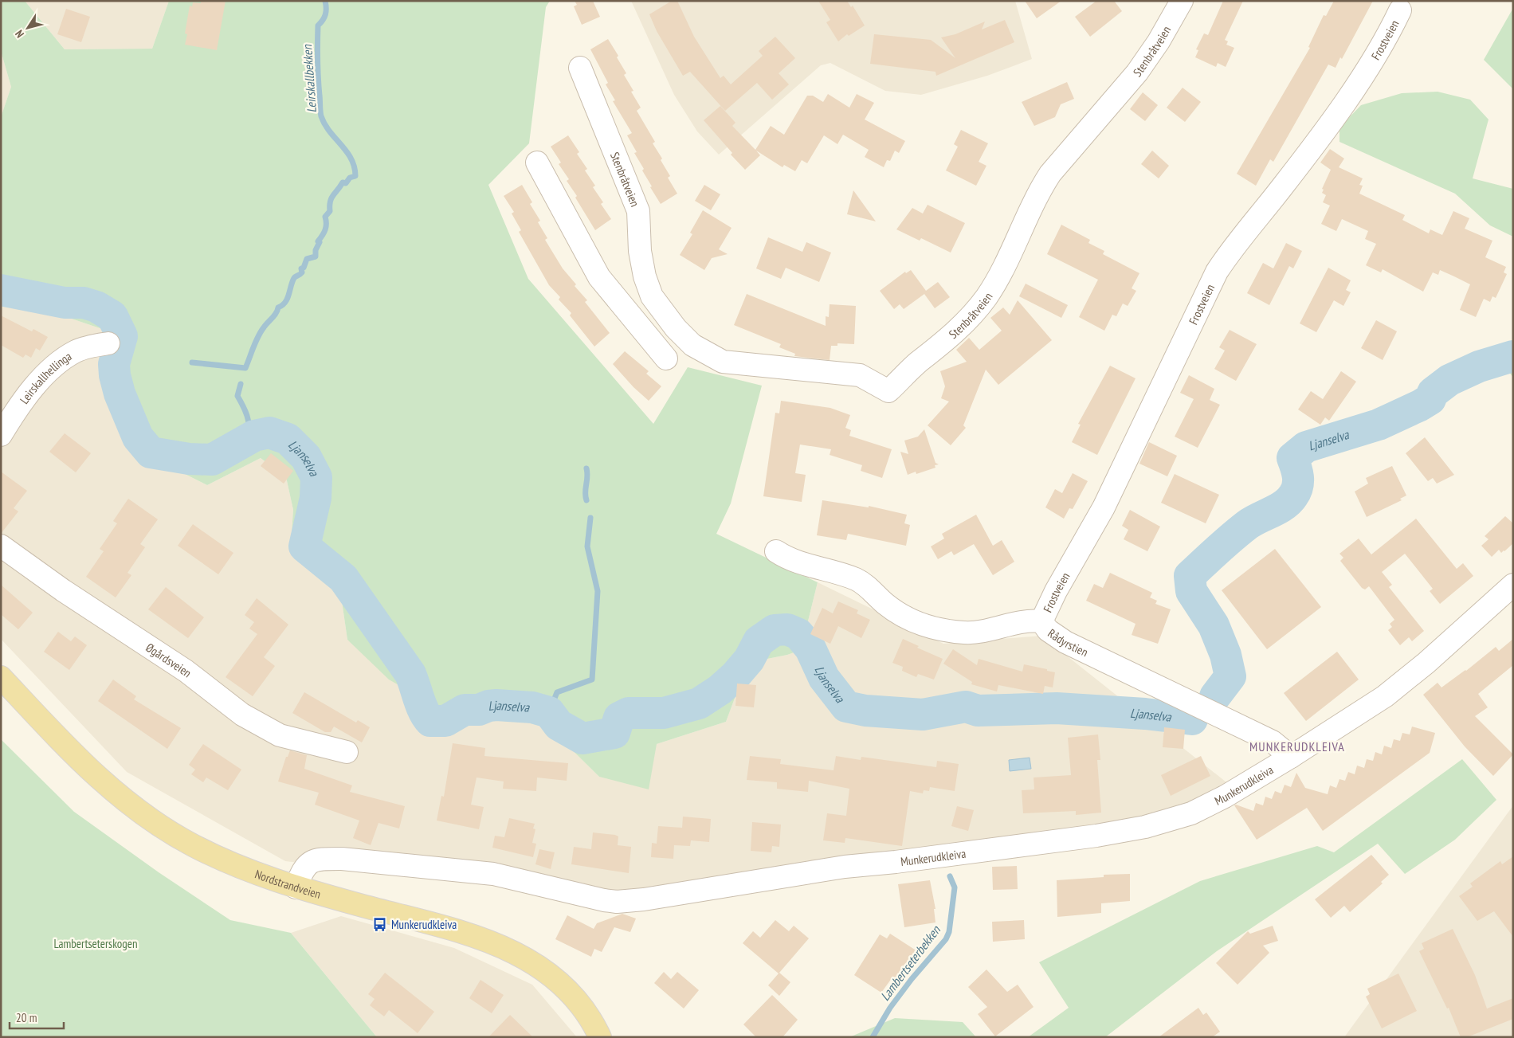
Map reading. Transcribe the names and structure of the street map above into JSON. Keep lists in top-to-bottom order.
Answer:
{
  "streets": {
    "main road": ["Nordstrandveien"],
    "street": [
      "Frostveien",
      "Stenbråtveien",
      "Leirskallhellinga",
      "Rådyrstien",
      "Øgårdsveien",
      "Munkerudkleiva"
    ]
  },
  "crossings": [
    ["Frostveien", "Rådyrstien"],
    ["Rådyrstien", "Munkerudkleiva"],
    ["Munkerudkleiva", "Nordstrandveien"]
  ],
  "districts": ["MUNKERUDKLEIVA"],
  "water": ["Leirskallbekken", "Ljanselva", "Lambertseterbekken"],
  "parks": ["Lambertseterskogen"],
  "places": {
    "bus stop": ["Munkerudkleiva"]
  },
  "scale_bar": "20 m",
  "north": "bottom left"
}
